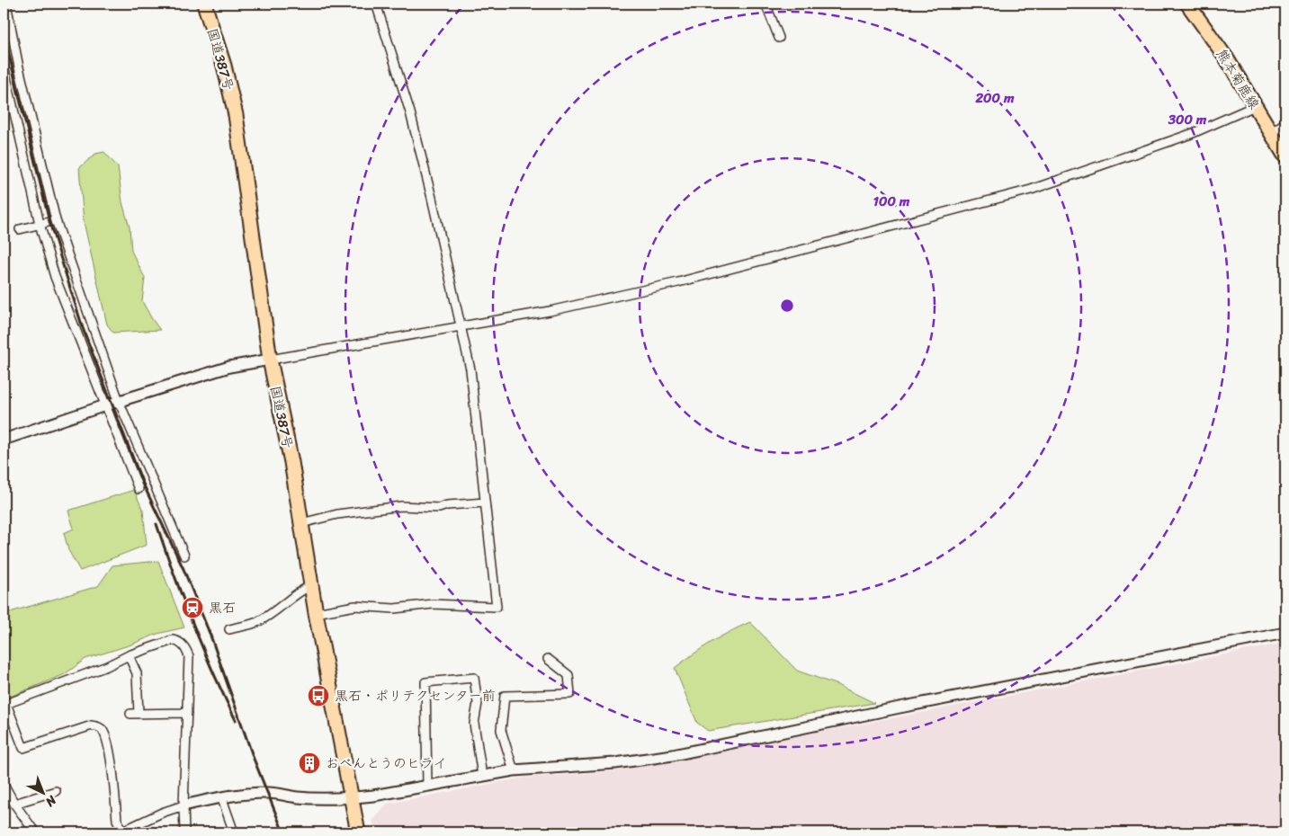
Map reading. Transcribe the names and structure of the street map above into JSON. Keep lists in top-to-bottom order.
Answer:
{
  "streets": {
    "main road": ["国道387号", "熊本菊鹿線"]
  },
  "places": {
    "station": ["黒石"],
    "bus stop": ["黒石・ポリテクセンター前"],
    "building": ["おべんとうのヒライ"]
  },
  "north": "bottom right",
  "rings": ["200 m", "300 m", "100 m"]
}
